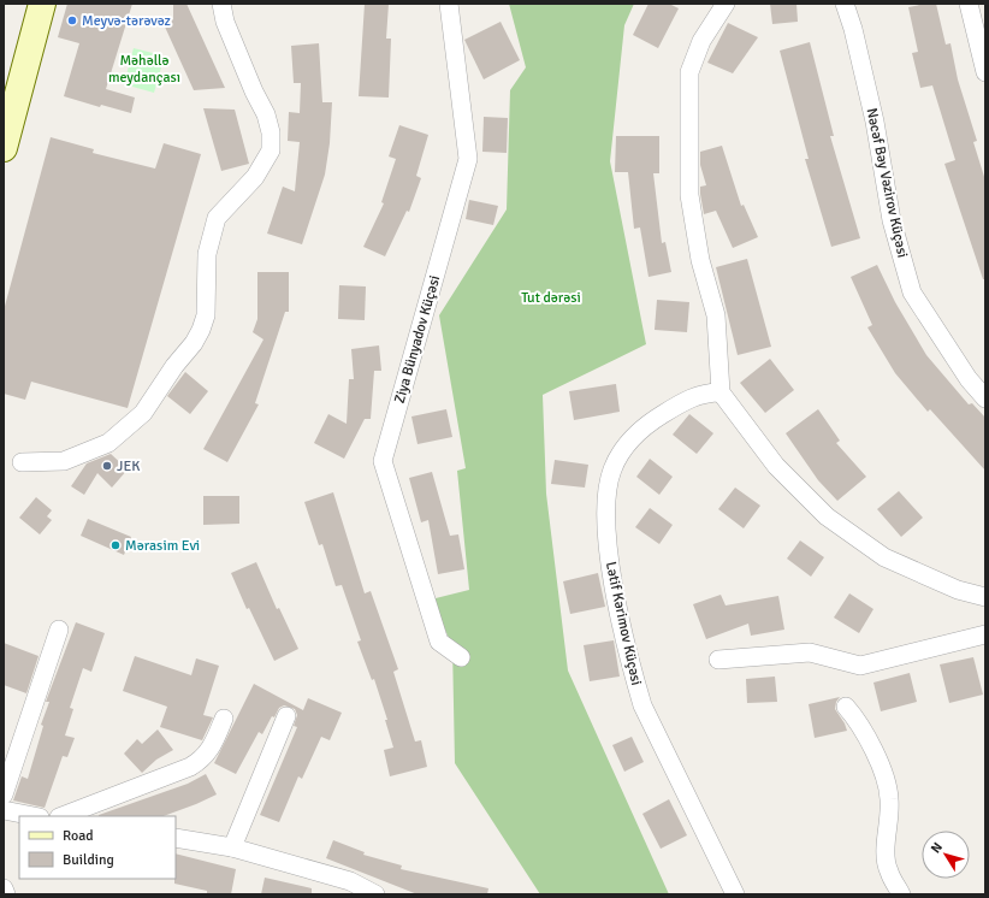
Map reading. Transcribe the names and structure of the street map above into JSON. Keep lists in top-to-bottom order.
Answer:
{
  "streets": {
    "street": ["Nəcəf Bəy Vəzirov Küçəsi", "Ziya Bünyadov Küçəsi", "Lətif Kərimov Küçəsi"]
  },
  "parks": ["Məhəllə meydançası", "Tut dərəsi"],
  "places": ["Meyvə-tərəvəz", "JEK", "Mərasim Evi"],
  "legend": ["Road", "Building"],
  "north": "top left"
}
